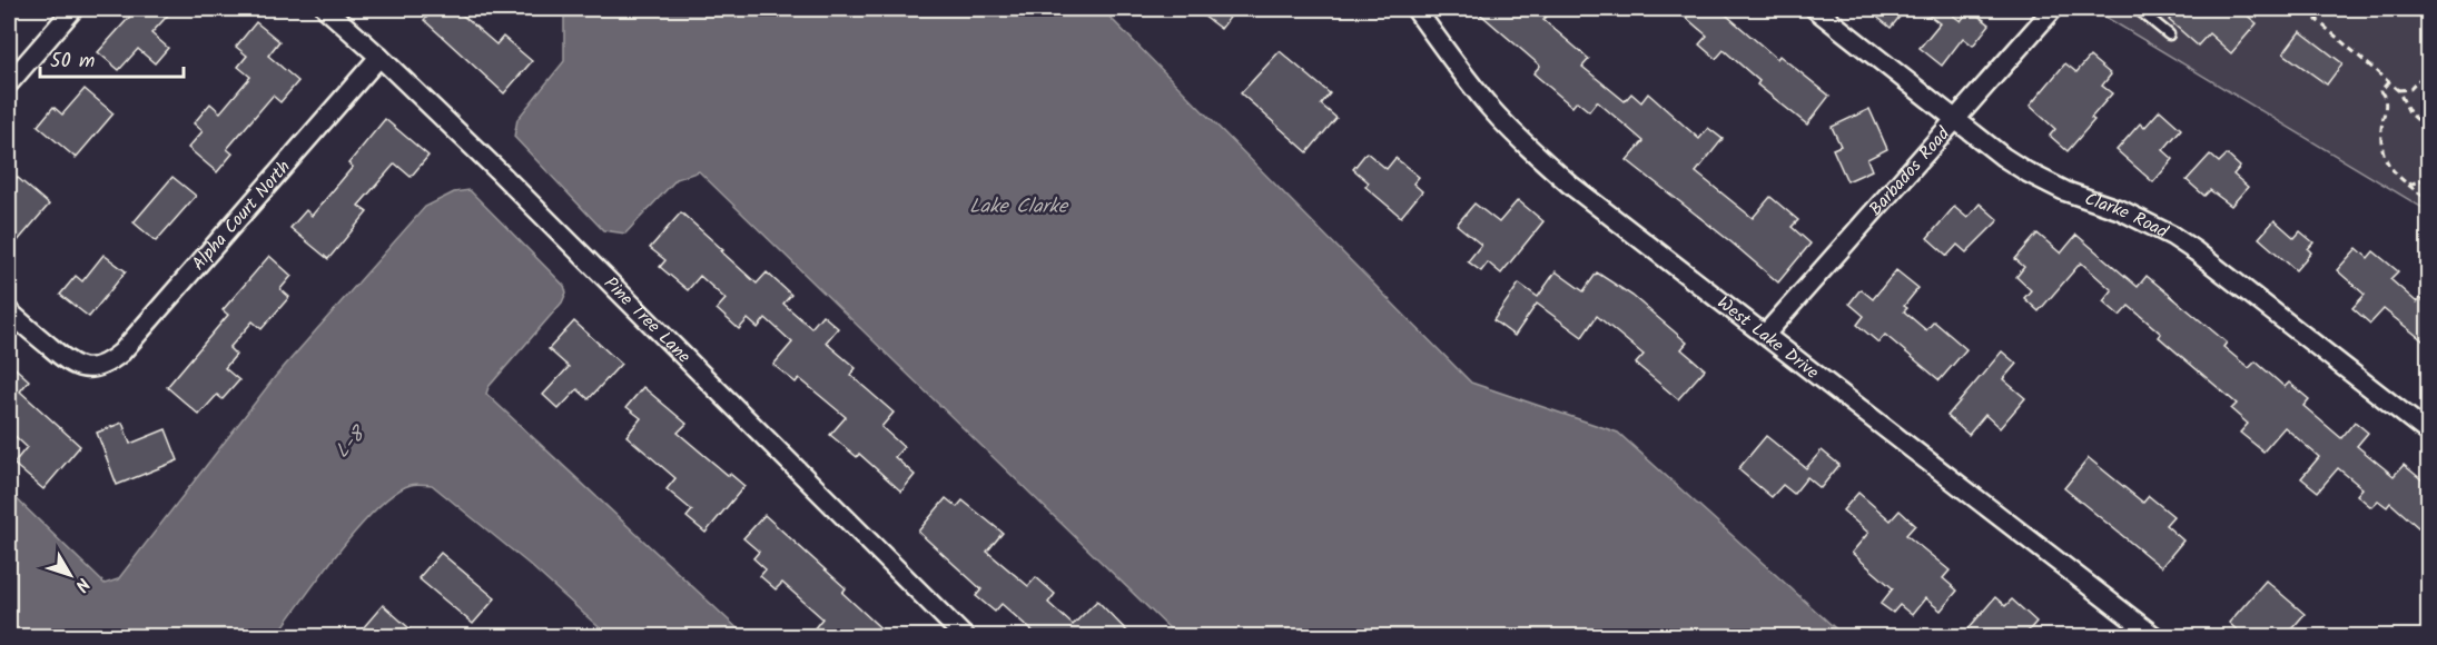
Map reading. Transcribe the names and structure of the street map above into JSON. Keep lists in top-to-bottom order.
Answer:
{
  "streets": {
    "street": [
      "Barbados Road",
      "Alpha Court North",
      "Clarke Road",
      "Pine Tree Lane",
      "West Lake Drive"
    ]
  },
  "crossings": [
    ["Barbados Road", "Clarke Road"],
    ["Barbados Road", "West Lake Drive"],
    ["Alpha Court North", "Pine Tree Lane"]
  ],
  "water": ["Lake Clarke", "L-8"],
  "scale_bar": "50 m",
  "north": "bottom right"
}
